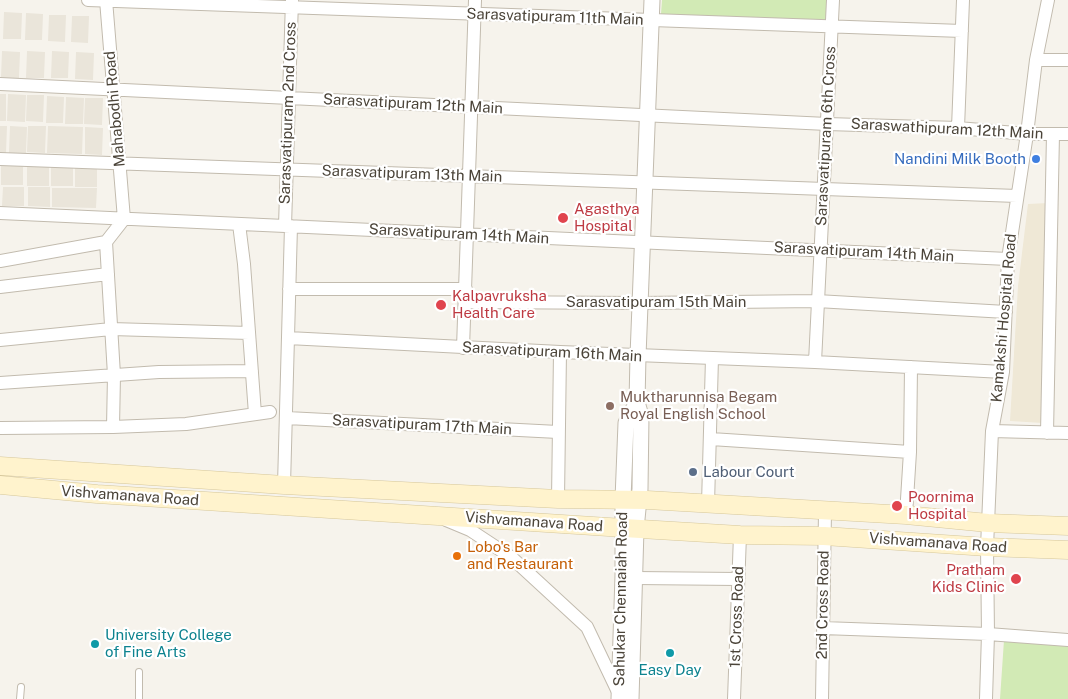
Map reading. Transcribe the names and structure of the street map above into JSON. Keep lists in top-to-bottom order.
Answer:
{
  "streets": {
    "main road": ["Vishvamanava Road"],
    "street": [
      "Sarasvatipuram 11th Main",
      "Sarasvatipuram 12th Main",
      "Mahabodhi Road",
      "Sarasvatipuram 2nd Cross",
      "Saraswathipuram 12th Main",
      "Sarasvatipuram 6th Cross",
      "Sarasvatipuram 13th Main",
      "Sarasvatipuram 14th Main",
      "Sarasvatipuram 15th Main",
      "Kamakshi Hospital Road",
      "Sarasvatipuram 16th Main",
      "Sarasvatipuram 17th Main",
      "Sahukar Chennaiah Road",
      "2nd Cross Road",
      "1st Cross Road"
    ]
  },
  "crossings": [
    ["Sarasvatipuram 11th Main", "Mahabodhi Road"],
    ["Sarasvatipuram 11th Main", "Sarasvatipuram 2nd Cross"],
    ["Sarasvatipuram 11th Main", "Sarasvatipuram 6th Cross"],
    ["Sarasvatipuram 12th Main", "Mahabodhi Road"],
    ["Sarasvatipuram 12th Main", "Sarasvatipuram 2nd Cross"],
    ["Sarasvatipuram 12th Main", "Saraswathipuram 12th Main"],
    ["Sarasvatipuram 12th Main", "Sarasvatipuram 6th Cross"],
    ["Mahabodhi Road", "Sarasvatipuram 13th Main"],
    ["Mahabodhi Road", "Sarasvatipuram 14th Main"],
    ["Sarasvatipuram 2nd Cross", "Sarasvatipuram 13th Main"],
    ["Sarasvatipuram 2nd Cross", "Sarasvatipuram 14th Main"],
    ["Sarasvatipuram 2nd Cross", "Sarasvatipuram 16th Main"],
    ["Sarasvatipuram 2nd Cross", "Sarasvatipuram 17th Main"],
    ["Sarasvatipuram 2nd Cross", "Vishvamanava Road"],
    ["Saraswathipuram 12th Main", "Sarasvatipuram 6th Cross"],
    ["Saraswathipuram 12th Main", "Kamakshi Hospital Road"],
    ["Sarasvatipuram 6th Cross", "Sarasvatipuram 13th Main"],
    ["Sarasvatipuram 6th Cross", "Sarasvatipuram 14th Main"],
    ["Sarasvatipuram 6th Cross", "Sarasvatipuram 15th Main"],
    ["Sarasvatipuram 6th Cross", "Sarasvatipuram 16th Main"],
    ["Sarasvatipuram 13th Main", "Kamakshi Hospital Road"],
    ["Sarasvatipuram 14th Main", "Kamakshi Hospital Road"],
    ["Sarasvatipuram 15th Main", "Kamakshi Hospital Road"],
    ["Kamakshi Hospital Road", "Sarasvatipuram 16th Main"],
    ["Kamakshi Hospital Road", "Vishvamanava Road"],
    ["Sarasvatipuram 16th Main", "Sahukar Chennaiah Road"],
    ["Vishvamanava Road", "Sahukar Chennaiah Road"],
    ["Vishvamanava Road", "2nd Cross Road"],
    ["Vishvamanava Road", "1st Cross Road"]
  ],
  "places": [
    "Nandini Milk Booth",
    "Agasthya Hospital",
    "Kalpavruksha Health Care",
    "Muktharunnisa Begam Royal English School",
    "Labour Court",
    "Poornima Hospital",
    "Lobo's Bar and Restaurant",
    "Pratham Kids Clinic",
    "University College of Fine Arts",
    "Easy Day"
  ]
}
